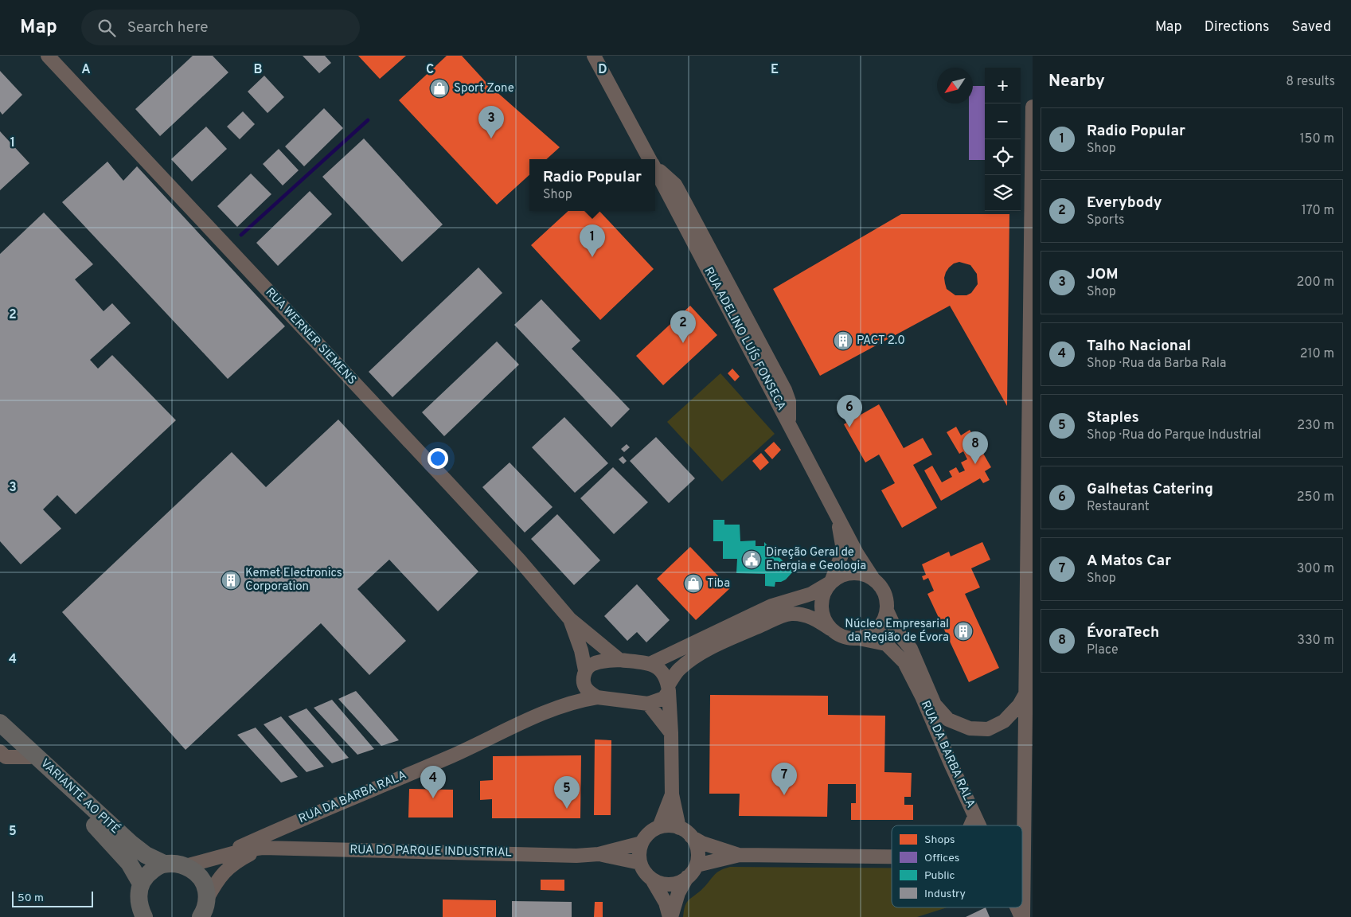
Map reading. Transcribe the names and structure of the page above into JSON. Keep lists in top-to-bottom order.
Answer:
{
  "streets": {
    "main road": ["VARIANTE AO PITÉ"],
    "street": [
      "RUA WERNER SIEMENS",
      "RUA ADELINO LUÍS FONSECA",
      "RUA DA BARBA RALA",
      "RUA DO PARQUE INDUSTRIAL"
    ]
  },
  "crossings": [
    ["RUA WERNER SIEMENS", "RUA DA BARBA RALA"],
    ["RUA ADELINO LUÍS FONSECA", "RUA DA BARBA RALA"],
    ["RUA DA BARBA RALA", "RUA DO PARQUE INDUSTRIAL"]
  ],
  "places": {
    "shop": ["Sport Zone", "Tiba"],
    "building": ["PACT 2.0", "Kemet Electronics Corporation", "Núcleo Empresarial da Região de Évora"],
    "public building": ["Direção Geral de Energia e Geologia"]
  },
  "legend": [
    "Shops",
    "Offices",
    "Public",
    "Industry"
  ],
  "scale_bar": "50 m",
  "north": "bottom left",
  "page": {
    "header": "Map",
    "search": "Search here",
    "nav": ["Map", "Directions", "Saved"],
    "heading": ["Nearby", "8 results"],
    "map_buttons": ["+", "−"],
    "pins": [
      "3",
      "1",
      "2",
      "6",
      "8",
      "7",
      "4",
      "5"
    ],
    "list": [
      {
        "mark": "1",
        "name": "Radio Popular",
        "note": "Shop",
        "value": "150 m"
      },
      {
        "mark": "2",
        "name": "Everybody",
        "note": "Sports",
        "value": "170 m"
      },
      {
        "mark": "3",
        "name": "JOM",
        "note": "Shop",
        "value": "200 m"
      },
      {
        "mark": "4",
        "name": "Talho Nacional",
        "note": "Shop · Rua da Barba Rala",
        "value": "210 m"
      },
      {
        "mark": "5",
        "name": "Staples",
        "note": "Shop · Rua do Parque Industrial",
        "value": "230 m"
      },
      {
        "mark": "6",
        "name": "Galhetas Catering",
        "note": "Restaurant",
        "value": "250 m"
      },
      {
        "mark": "7",
        "name": "A Matos Car",
        "note": "Shop",
        "value": "300 m"
      },
      {
        "mark": "8",
        "name": "ÉvoraTech",
        "note": "Place",
        "value": "330 m"
      }
    ],
    "popup": ["Radio Popular", "Shop"],
    "scale": "50 m"
  },
  "grid": {
    "columns": [
      "A",
      "B",
      "C",
      "D",
      "E"
    ],
    "rows": [
      "1",
      "2",
      "3",
      "4",
      "5"
    ]
  }
}
